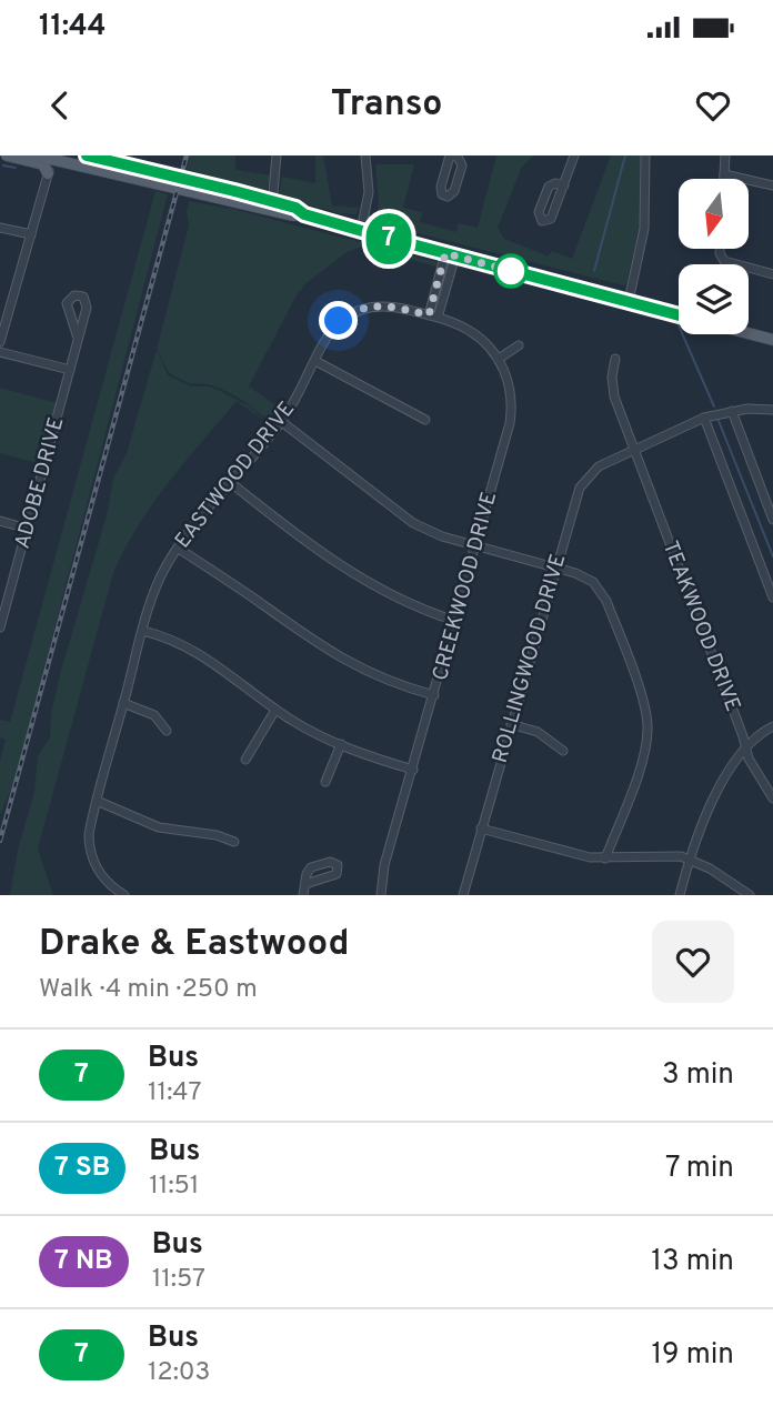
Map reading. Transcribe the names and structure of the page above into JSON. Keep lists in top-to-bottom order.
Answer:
{
  "streets": {
    "street": [
      "EASTWOOD DRIVE",
      "ADOBE DRIVE",
      "CREEKWOOD DRIVE",
      "TEAKWOOD DRIVE",
      "ROLLINGWOOD DRIVE"
    ]
  },
  "crossings": [
    ["EASTWOOD DRIVE", "CREEKWOOD DRIVE"],
    ["TEAKWOOD DRIVE", "ROLLINGWOOD DRIVE"]
  ],
  "lines": ["bus line 7"],
  "north": "bottom",
  "page": {
    "status": "11:44",
    "header": "Transo",
    "on_map": "7",
    "heading": ["Drake & Eastwood", "Walk · 4 min · 250 m"],
    "list": [
      {
        "mark": "7",
        "name": "Bus",
        "note": "11:47",
        "value": "3 min"
      },
      {
        "mark": "7 SB",
        "name": "Bus",
        "note": "11:51",
        "value": "7 min"
      },
      {
        "mark": "7 NB",
        "name": "Bus",
        "note": "11:57",
        "value": "13 min"
      },
      {
        "mark": "7",
        "name": "Bus",
        "note": "12:03",
        "value": "19 min"
      }
    ]
  }
}
